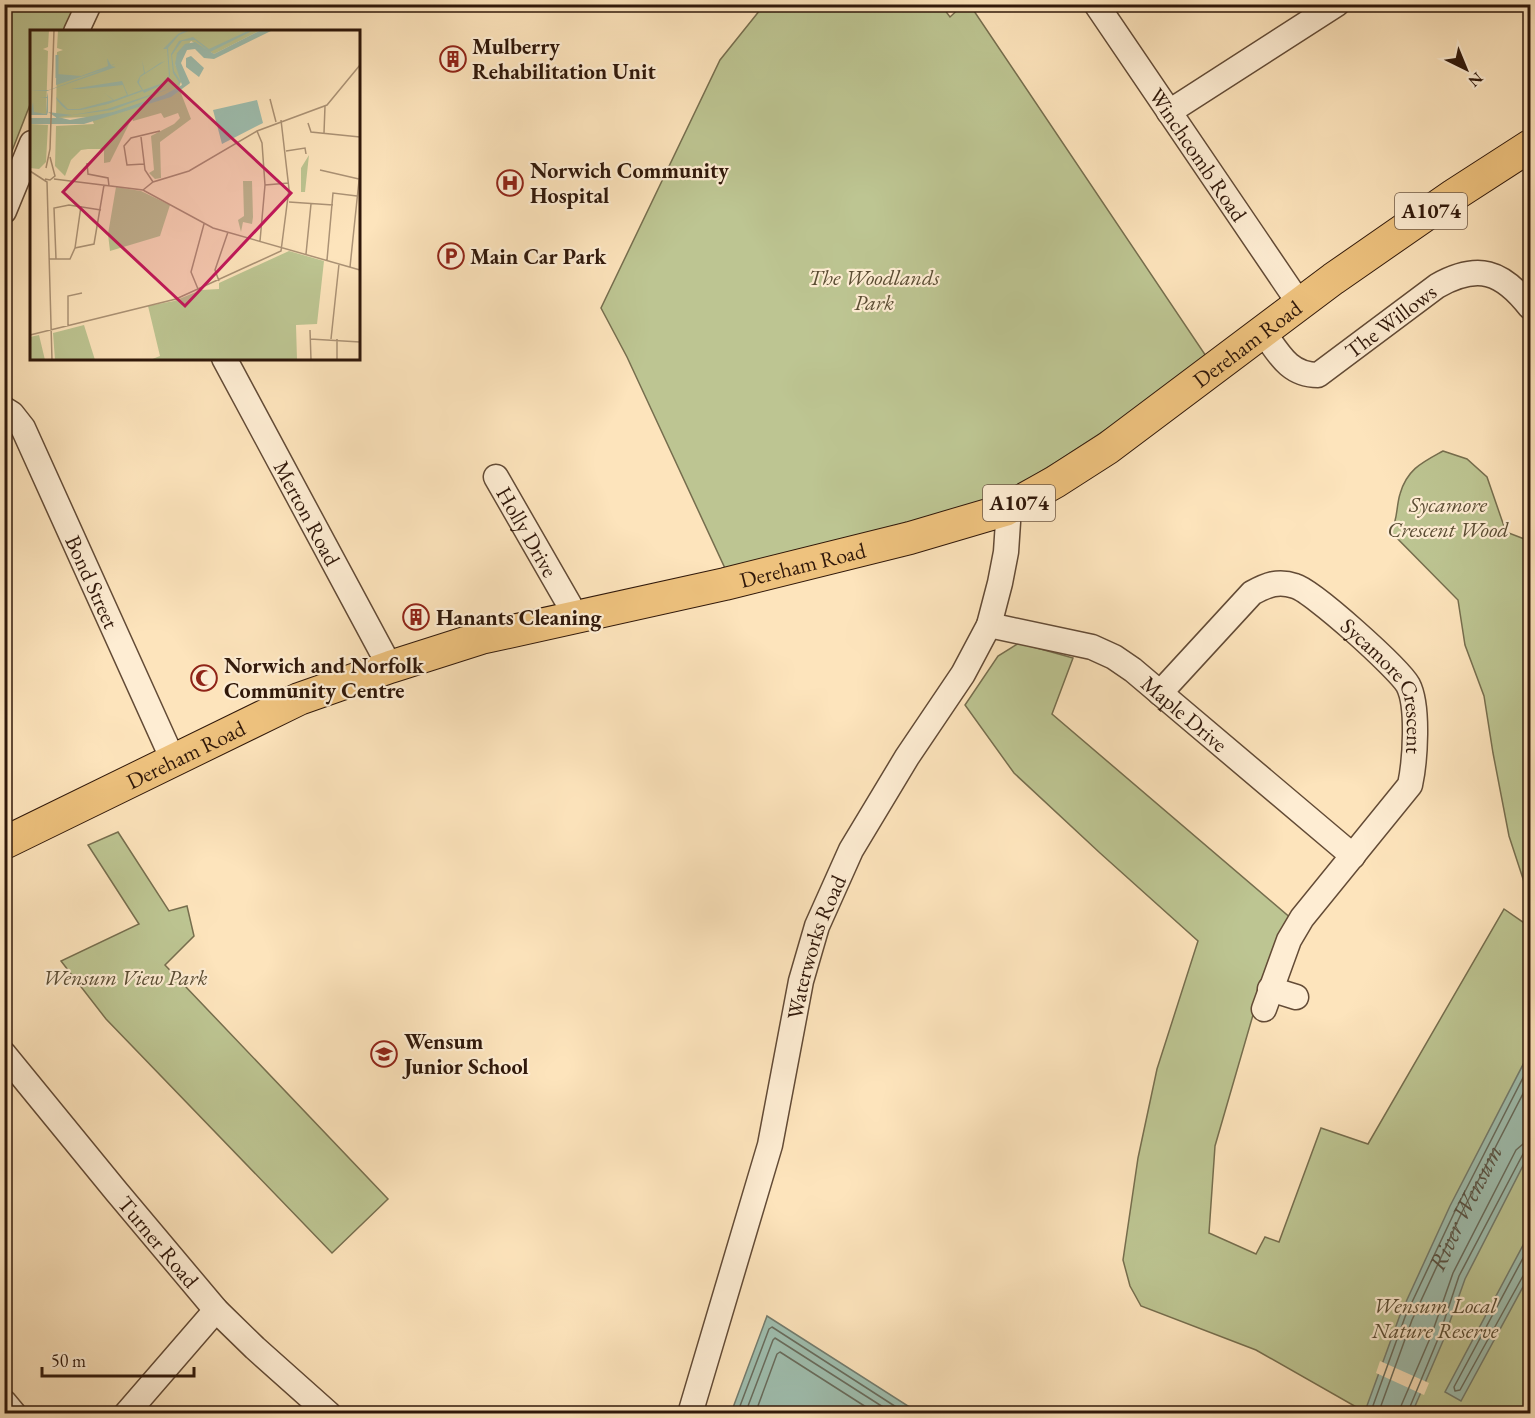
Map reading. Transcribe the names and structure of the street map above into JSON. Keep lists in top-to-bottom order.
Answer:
{
  "streets": {
    "main road": ["A1074", "Dereham Road"],
    "street": [
      "Winchcomb Road",
      "The Willows",
      "Merton Road",
      "Holly Drive",
      "Bond Street",
      "Sycamore Crescent",
      "Maple Drive",
      "Waterworks Road",
      "Turner Road"
    ]
  },
  "crossings": [
    ["Winchcomb Road", "Dereham Road"],
    ["The Willows", "Dereham Road"],
    ["Dereham Road", "Merton Road"],
    ["Dereham Road", "Holly Drive"],
    ["Dereham Road", "Bond Street"],
    ["Dereham Road", "Waterworks Road"],
    ["Sycamore Crescent", "Maple Drive"],
    ["Maple Drive", "Waterworks Road"]
  ],
  "water": ["River Wensum"],
  "parks": [
    "The Woodlands Park",
    "Sycamore Crescent Wood",
    "Wensum View Park",
    "Wensum Local Nature Reserve"
  ],
  "places": {
    "building": ["Mulberry Rehabilitation Unit", "Hanants Cleaning"],
    "hospital": ["Norwich Community Hospital"],
    "parking": ["Main Car Park"],
    "mosque": ["Norwich and Norfolk Community Centre"],
    "school or university": ["Wensum Junior School"]
  },
  "scale_bar": "50 m",
  "north": "bottom right"
}
